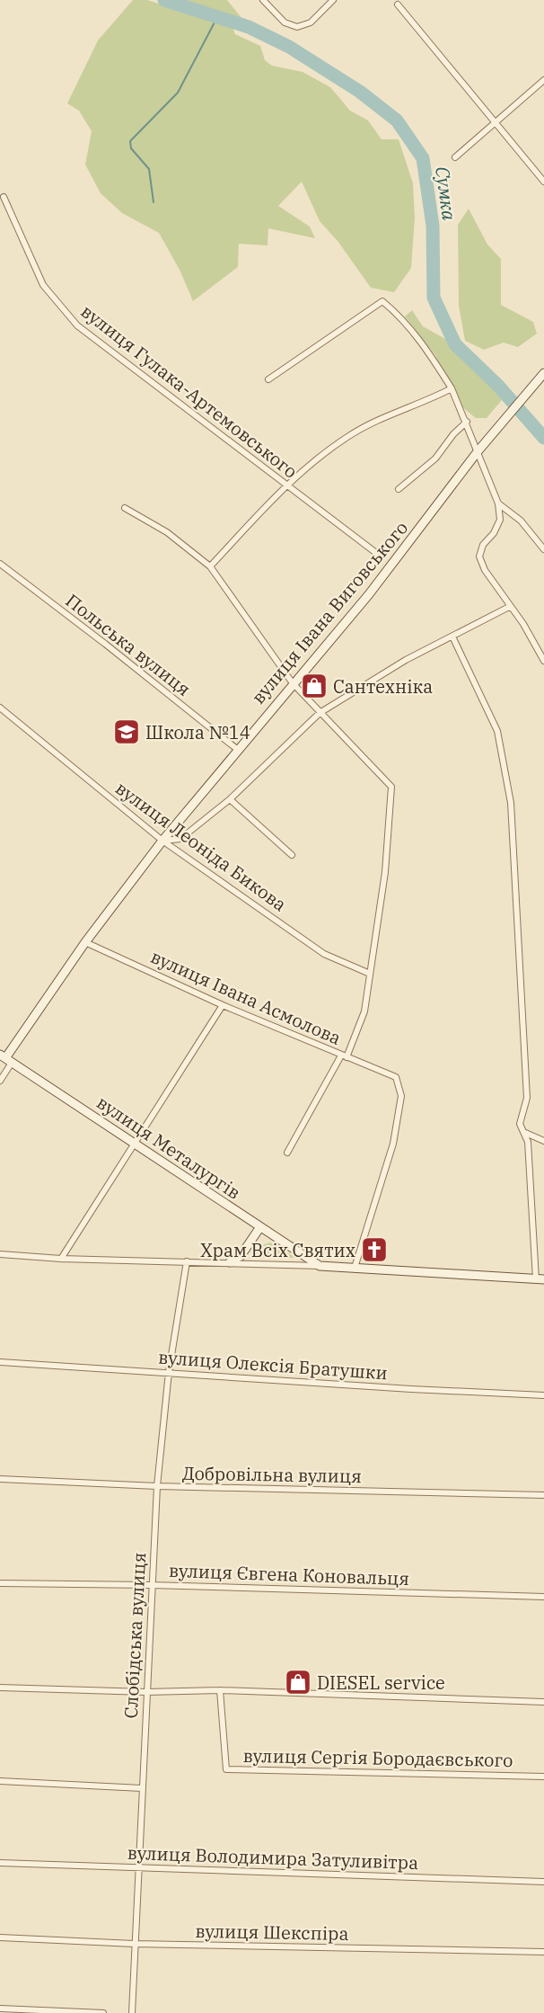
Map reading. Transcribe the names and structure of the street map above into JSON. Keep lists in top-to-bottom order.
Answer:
{
  "streets": {
    "main road": ["вулиця Івана Виговського", "вулиця Металургів"],
    "street": [
      "вулиця Гулака-Артемовського",
      "Польська вулиця",
      "вулиця Леоніда Бикова",
      "вулиця Івана Асмолова",
      "вулиця Олексія Братушки",
      "Добровільна вулиця",
      "вулиця Євгена Коновальця",
      "Слобідська вулиця",
      "вулиця Сергія Бородаєвського",
      "вулиця Володимира Затуливітра",
      "вулиця Шекспіра"
    ]
  },
  "crossings": [
    ["вулиця Івана Виговського", "Польська вулиця"],
    ["вулиця Івана Виговського", "вулиця Леоніда Бикова"],
    ["вулиця Івана Виговського", "вулиця Івана Асмолова"],
    ["вулиця Івана Виговського", "вулиця Металургів"],
    ["вулиця Олексія Братушки", "Слобідська вулиця"],
    ["Добровільна вулиця", "Слобідська вулиця"],
    ["вулиця Євгена Коновальця", "Слобідська вулиця"],
    ["Слобідська вулиця", "вулиця Володимира Затуливітра"],
    ["Слобідська вулиця", "вулиця Шекспіра"]
  ],
  "water": ["Сумка"],
  "places": {
    "shop": ["Сантехніка", "DIESEL service"],
    "school or university": ["Школа №14"],
    "church": ["Храм Всіх Святих"]
  }
}
